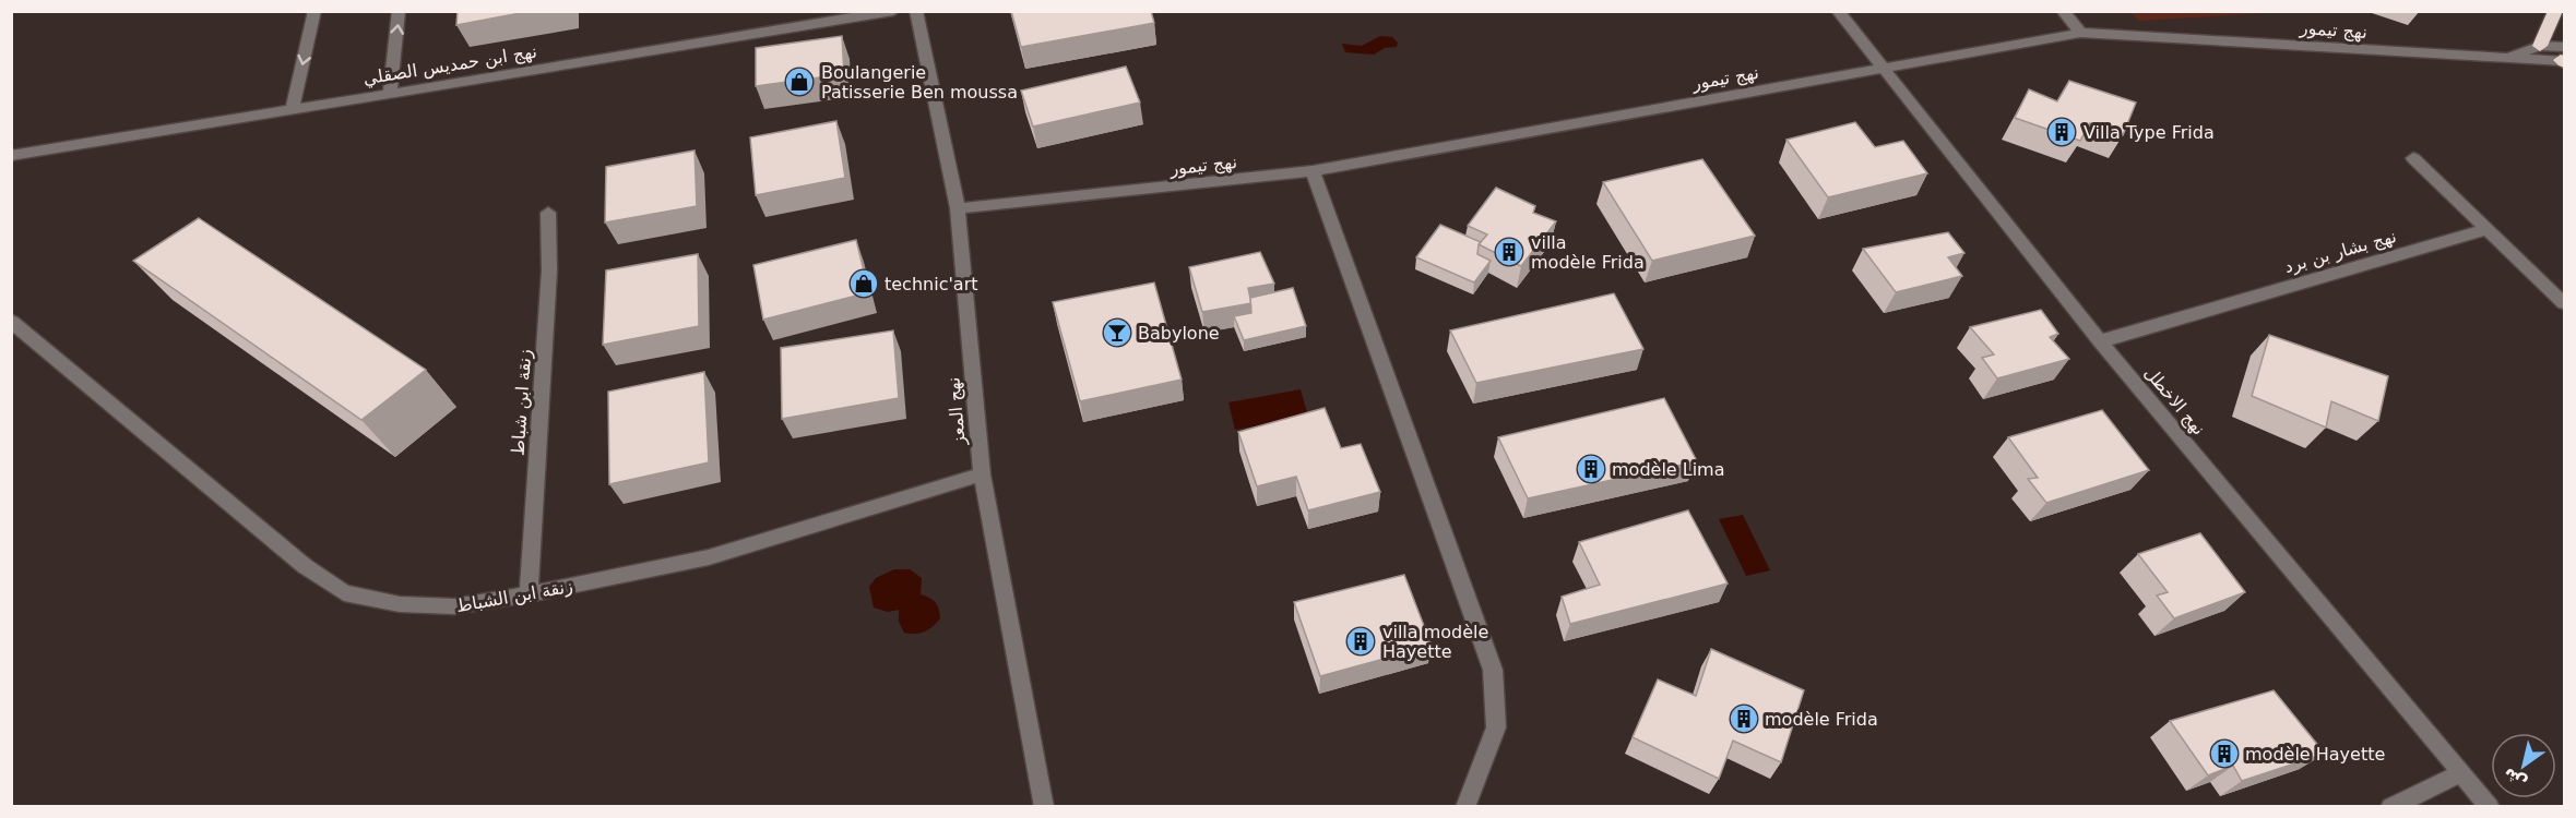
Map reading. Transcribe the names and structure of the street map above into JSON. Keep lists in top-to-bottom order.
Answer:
{
  "streets": {
    "street": [
      "نهج تيمور",
      "نهج ابن حمديس الصقلي",
      "نهج بشار بن برد",
      "نهج الاخطل",
      "زنقة ابن شباط",
      "نهج المعز",
      "زنقة ابن الشباط"
    ]
  },
  "crossings": [
    ["نهج تيمور", "نهج الاخطل"],
    ["نهج تيمور", "نهج المعز"],
    ["نهج بشار بن برد", "نهج الاخطل"],
    ["زنقة ابن شباط", "زنقة ابن الشباط"],
    ["نهج المعز", "زنقة ابن الشباط"]
  ],
  "places": {
    "shop": ["Boulangerie Patisserie Ben moussa", "technic'art"],
    "building": [
      "Villa Type Frida",
      "villa modèle Frida",
      "modèle Lima",
      "villa modèle Hayette",
      "modèle Frida",
      "modèle Hayette"
    ],
    "bar": ["Babylone"]
  },
  "north": "bottom left"
}
